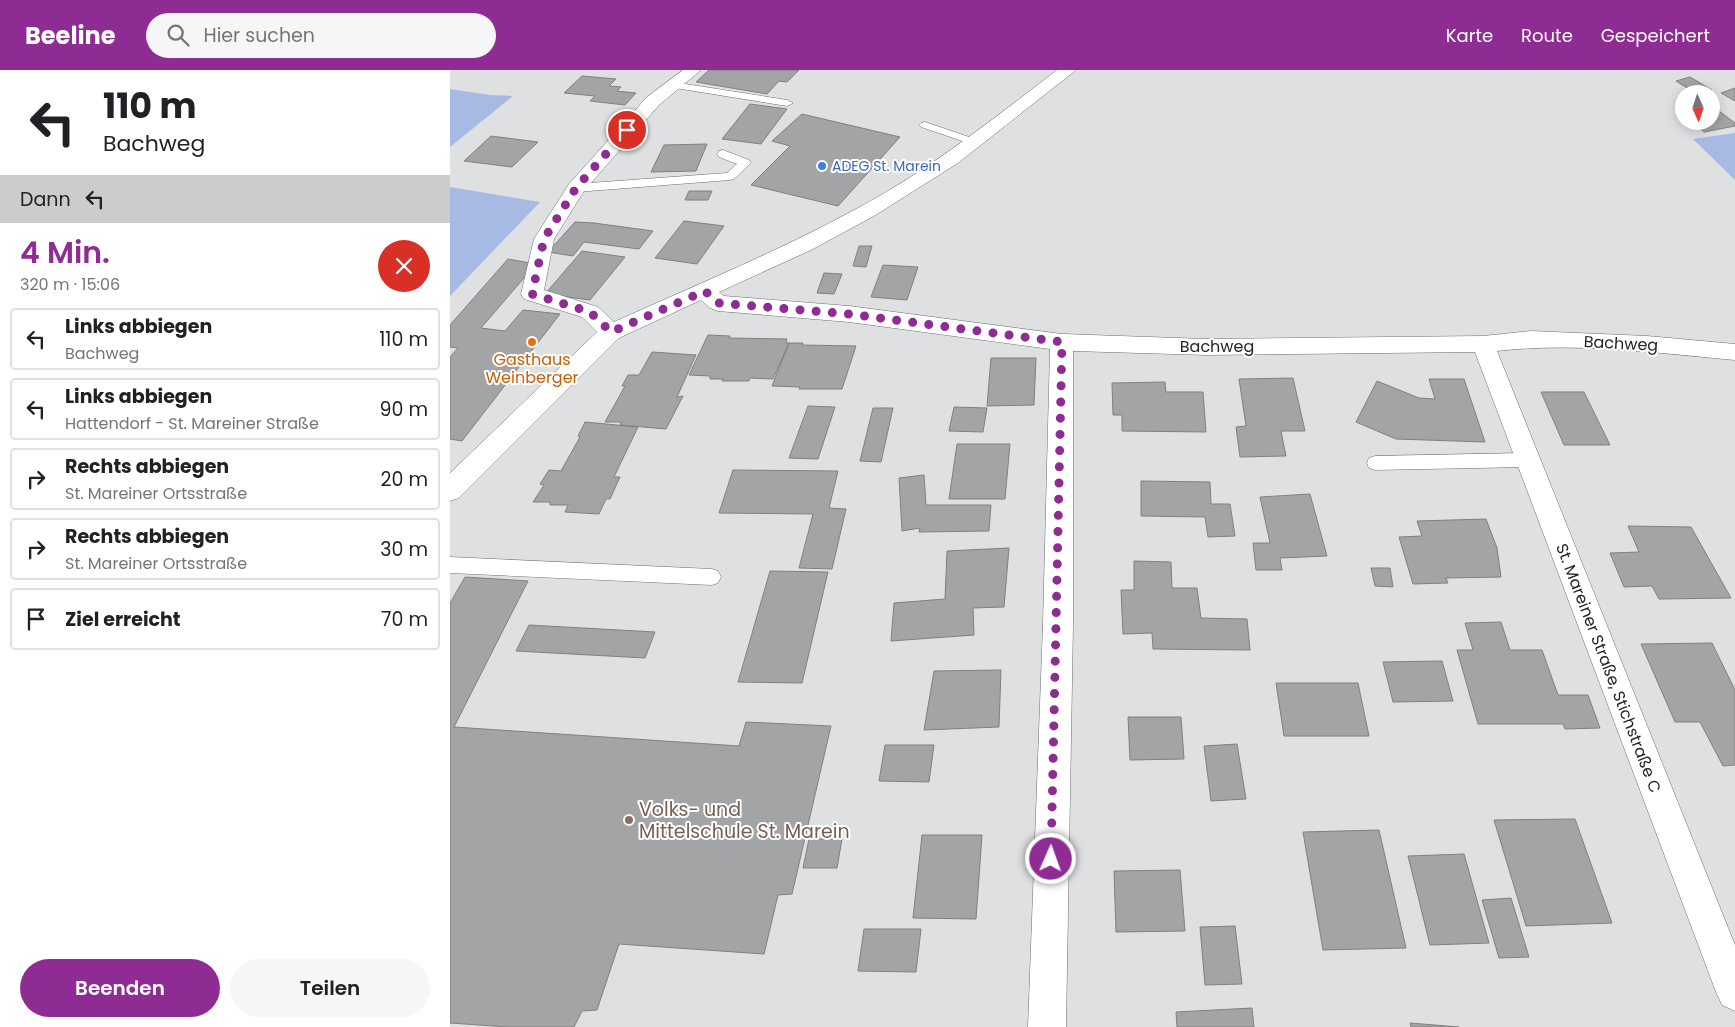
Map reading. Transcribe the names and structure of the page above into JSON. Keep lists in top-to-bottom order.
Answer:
{
  "streets": {
    "street": ["Bachweg", "St. Mareiner Straße, Stichstraße C"]
  },
  "crossings": [
    ["Bachweg", "St. Mareiner Straße, Stichstraße C"]
  ],
  "places": ["ADEG St. Marein", "Gasthaus Weinberger", "Volks- und Mittelschule St. Marein"],
  "north": "bottom",
  "page": {
    "header": "Beeline",
    "search": "Hier suchen",
    "nav": ["Karte", "Route", "Gespeichert"],
    "turn": ["110 m", "Bachweg"],
    "then": "Dann",
    "heading": ["4 Min.", "320 m · 15:06"],
    "list": [
      {
        "name": "Links abbiegen",
        "note": "Bachweg",
        "value": "110 m"
      },
      {
        "name": "Links abbiegen",
        "note": "Hattendorf - St. Mareiner Straße",
        "value": "90 m"
      },
      {
        "name": "Rechts abbiegen",
        "note": "St. Mareiner Ortsstraße",
        "value": "20 m"
      },
      {
        "name": "Rechts abbiegen",
        "note": "St. Mareiner Ortsstraße",
        "value": "30 m"
      },
      {
        "name": "Ziel erreicht",
        "value": "70 m"
      }
    ],
    "buttons": ["Beenden", "Teilen"]
  }
}
